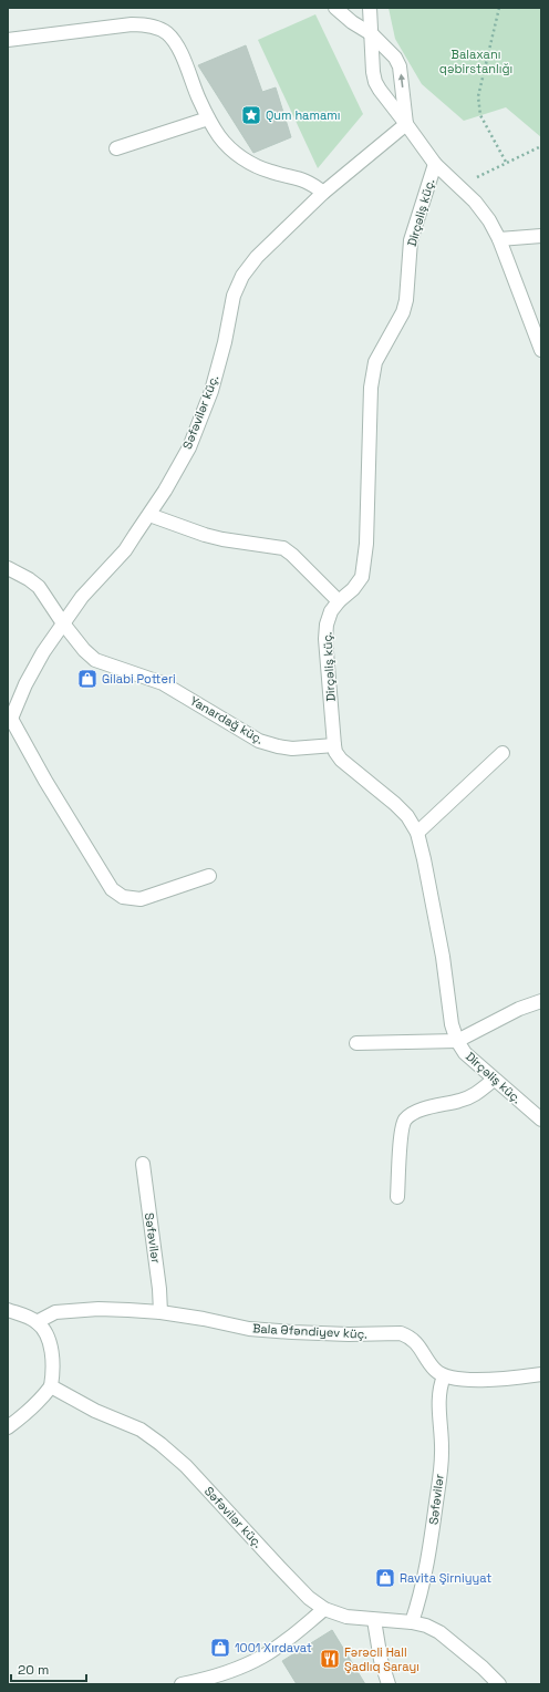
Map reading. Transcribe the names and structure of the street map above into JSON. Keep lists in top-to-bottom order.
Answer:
{
  "streets": {
    "street": [
      "Dirçəliş küç.",
      "Səfəvilər küç.",
      "Yanardağ küç.",
      "Səfəvilər",
      "Bala Əfəndiyev küç."
    ]
  },
  "crossings": [
    ["Dirçəliş küç.", "Yanardağ küç."],
    ["Səfəvilər küç.", "Yanardağ küç."],
    ["Səfəvilər küç.", "Səfəvilər"],
    ["Səfəvilər", "Bala Əfəndiyev küç."]
  ],
  "parks": ["Balaxanı qəbirstanlığı"],
  "places": {
    "place": ["Qum hamamı"],
    "shop": ["Gilabi Potteri", "Ravita Şirniyyat", "1001 Xırdavat"],
    "restaurant": ["Fərəcli Hall Şadlıq Sarayı"]
  },
  "scale_bar": "20 m"
}
